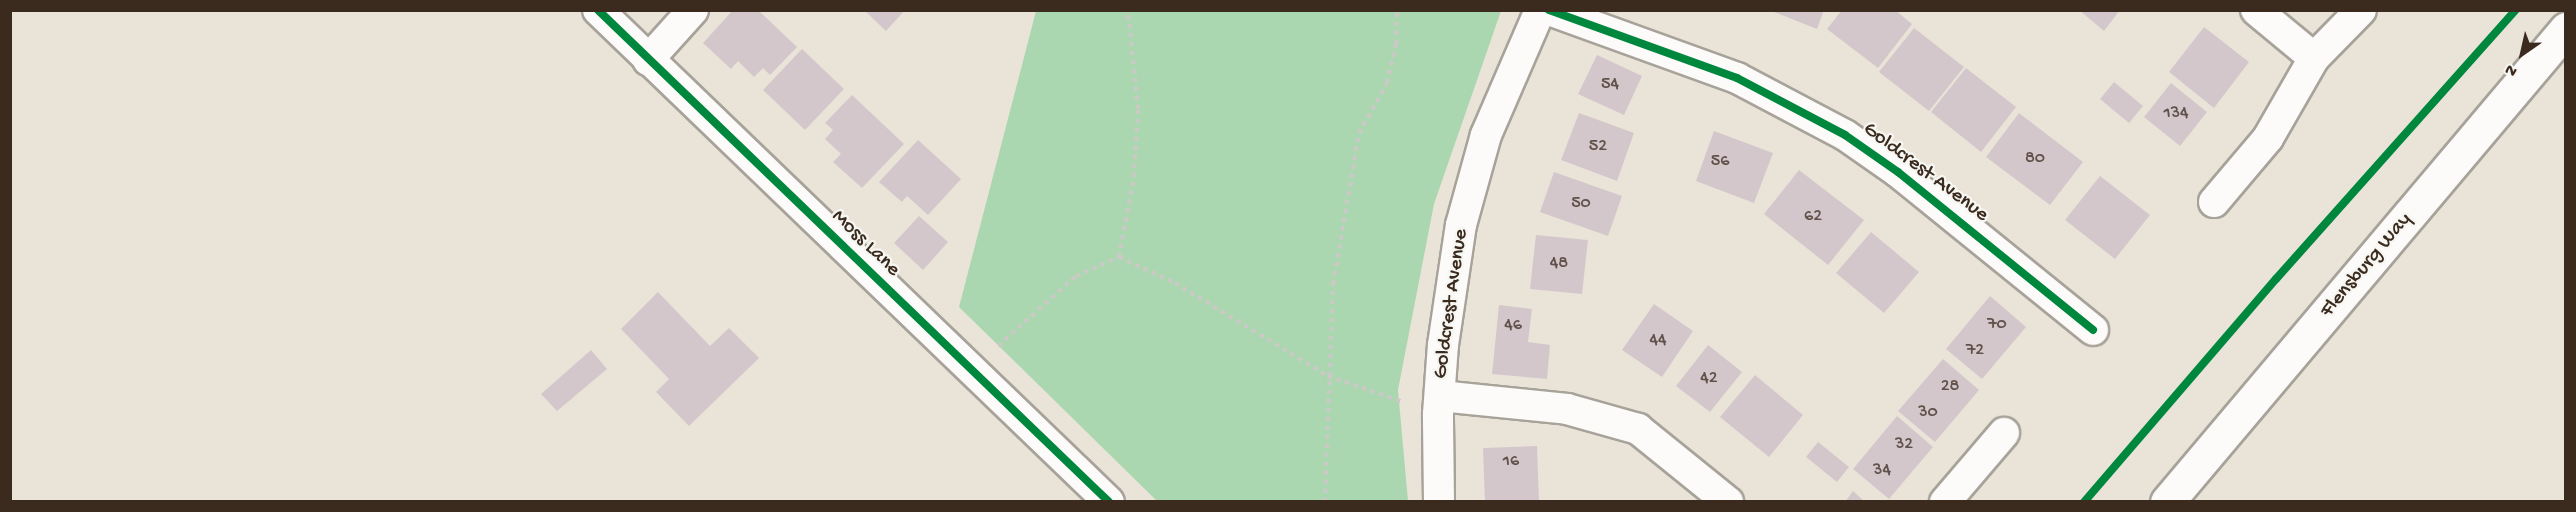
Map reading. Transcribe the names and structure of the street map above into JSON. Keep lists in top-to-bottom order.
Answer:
{
  "streets": {
    "main road": ["Flensburg Way"],
    "street": ["Goldcrest Avenue", "Moss Lane"]
  },
  "house_numbers": [
    "54",
    "134",
    "52",
    "80",
    "56",
    "50",
    "62",
    "48",
    "70",
    "46",
    "44",
    "72",
    "42",
    "28",
    "30",
    "32",
    "16",
    "34"
  ],
  "north": "bottom left"
}
